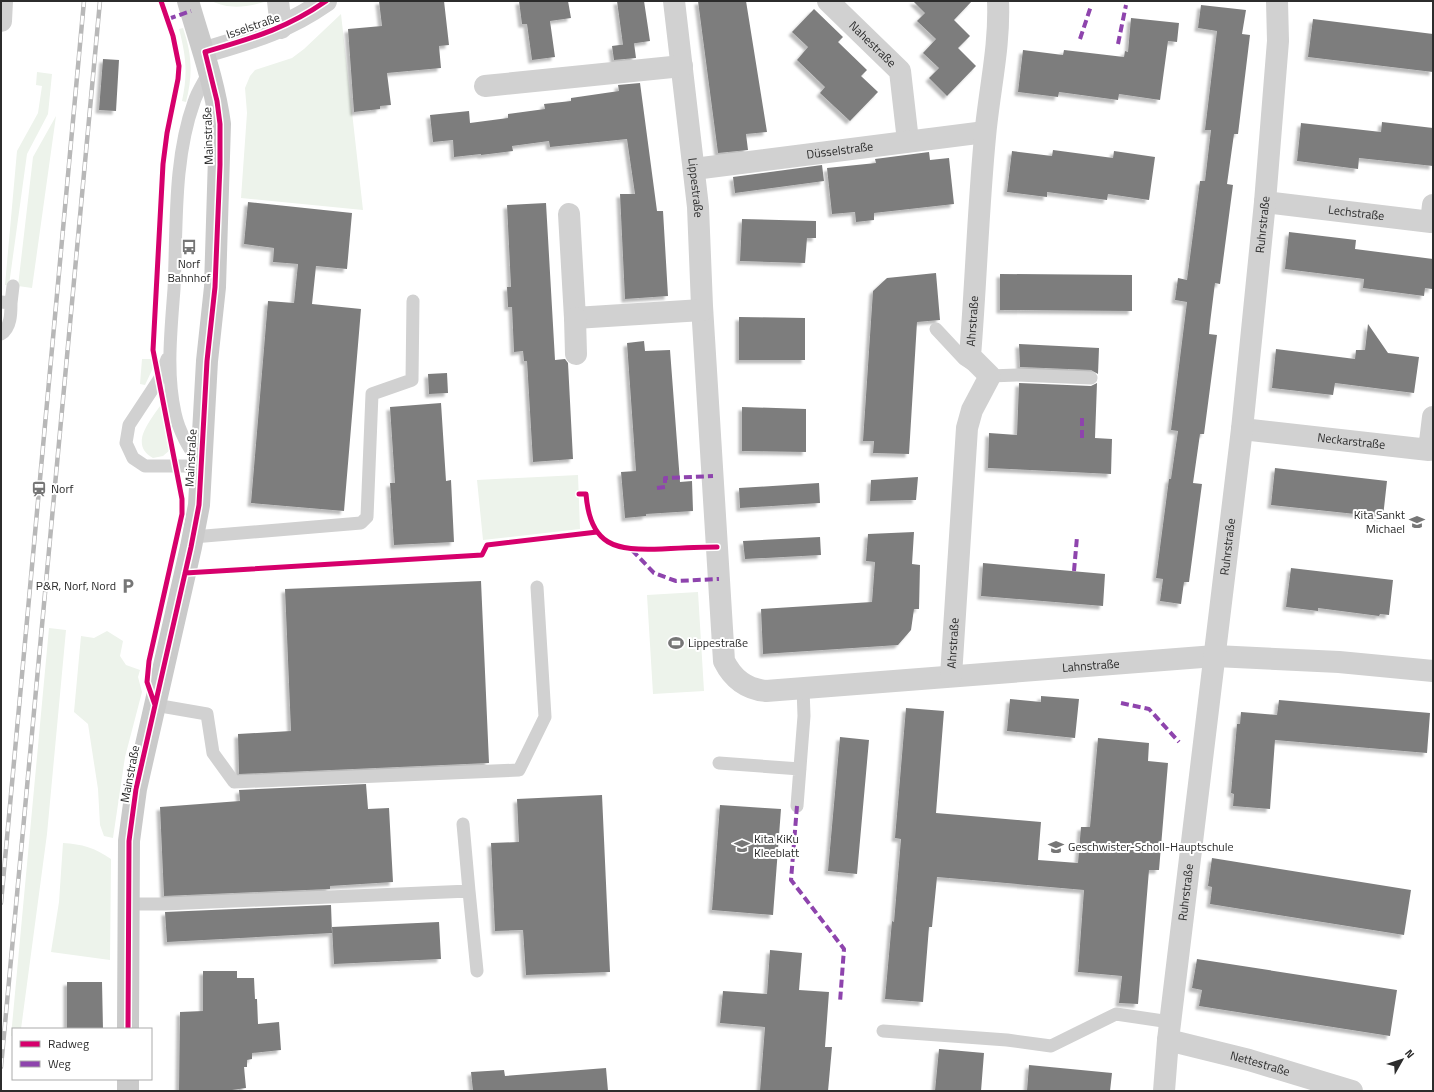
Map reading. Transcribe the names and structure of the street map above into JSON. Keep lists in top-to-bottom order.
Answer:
{
  "streets": {
    "street": [
      "Isselstraße",
      "Nahestraße",
      "Mainstraße",
      "Düsselstraße",
      "Lippestraße",
      "Lechstraße",
      "Ruhrstraße",
      "Ahrstraße",
      "Neckarstraße",
      "Lahnstraße",
      "Nettestraße"
    ]
  },
  "crossings": [
    ["Isselstraße", "Mainstraße"],
    ["Nahestraße", "Düsselstraße"],
    ["Düsselstraße", "Lippestraße"],
    ["Düsselstraße", "Ahrstraße"],
    ["Lippestraße", "Lahnstraße"],
    ["Lechstraße", "Ruhrstraße"],
    ["Ruhrstraße", "Neckarstraße"],
    ["Ruhrstraße", "Lahnstraße"],
    ["Ruhrstraße", "Nettestraße"],
    ["Ahrstraße", "Lahnstraße"]
  ],
  "places": {
    "bus stop": ["Norf Bahnhof"],
    "station": ["Norf"],
    "school or university": ["Kita Sankt Michael", "Kita KiKu Kleeblatt", "Geschwister-Scholl-Hauptschule"],
    "parking": ["P&R, Norf, Nord"],
    "sports": ["Lippestraße"]
  },
  "legend": ["Radweg", "Weg"],
  "north": "top right"
}
